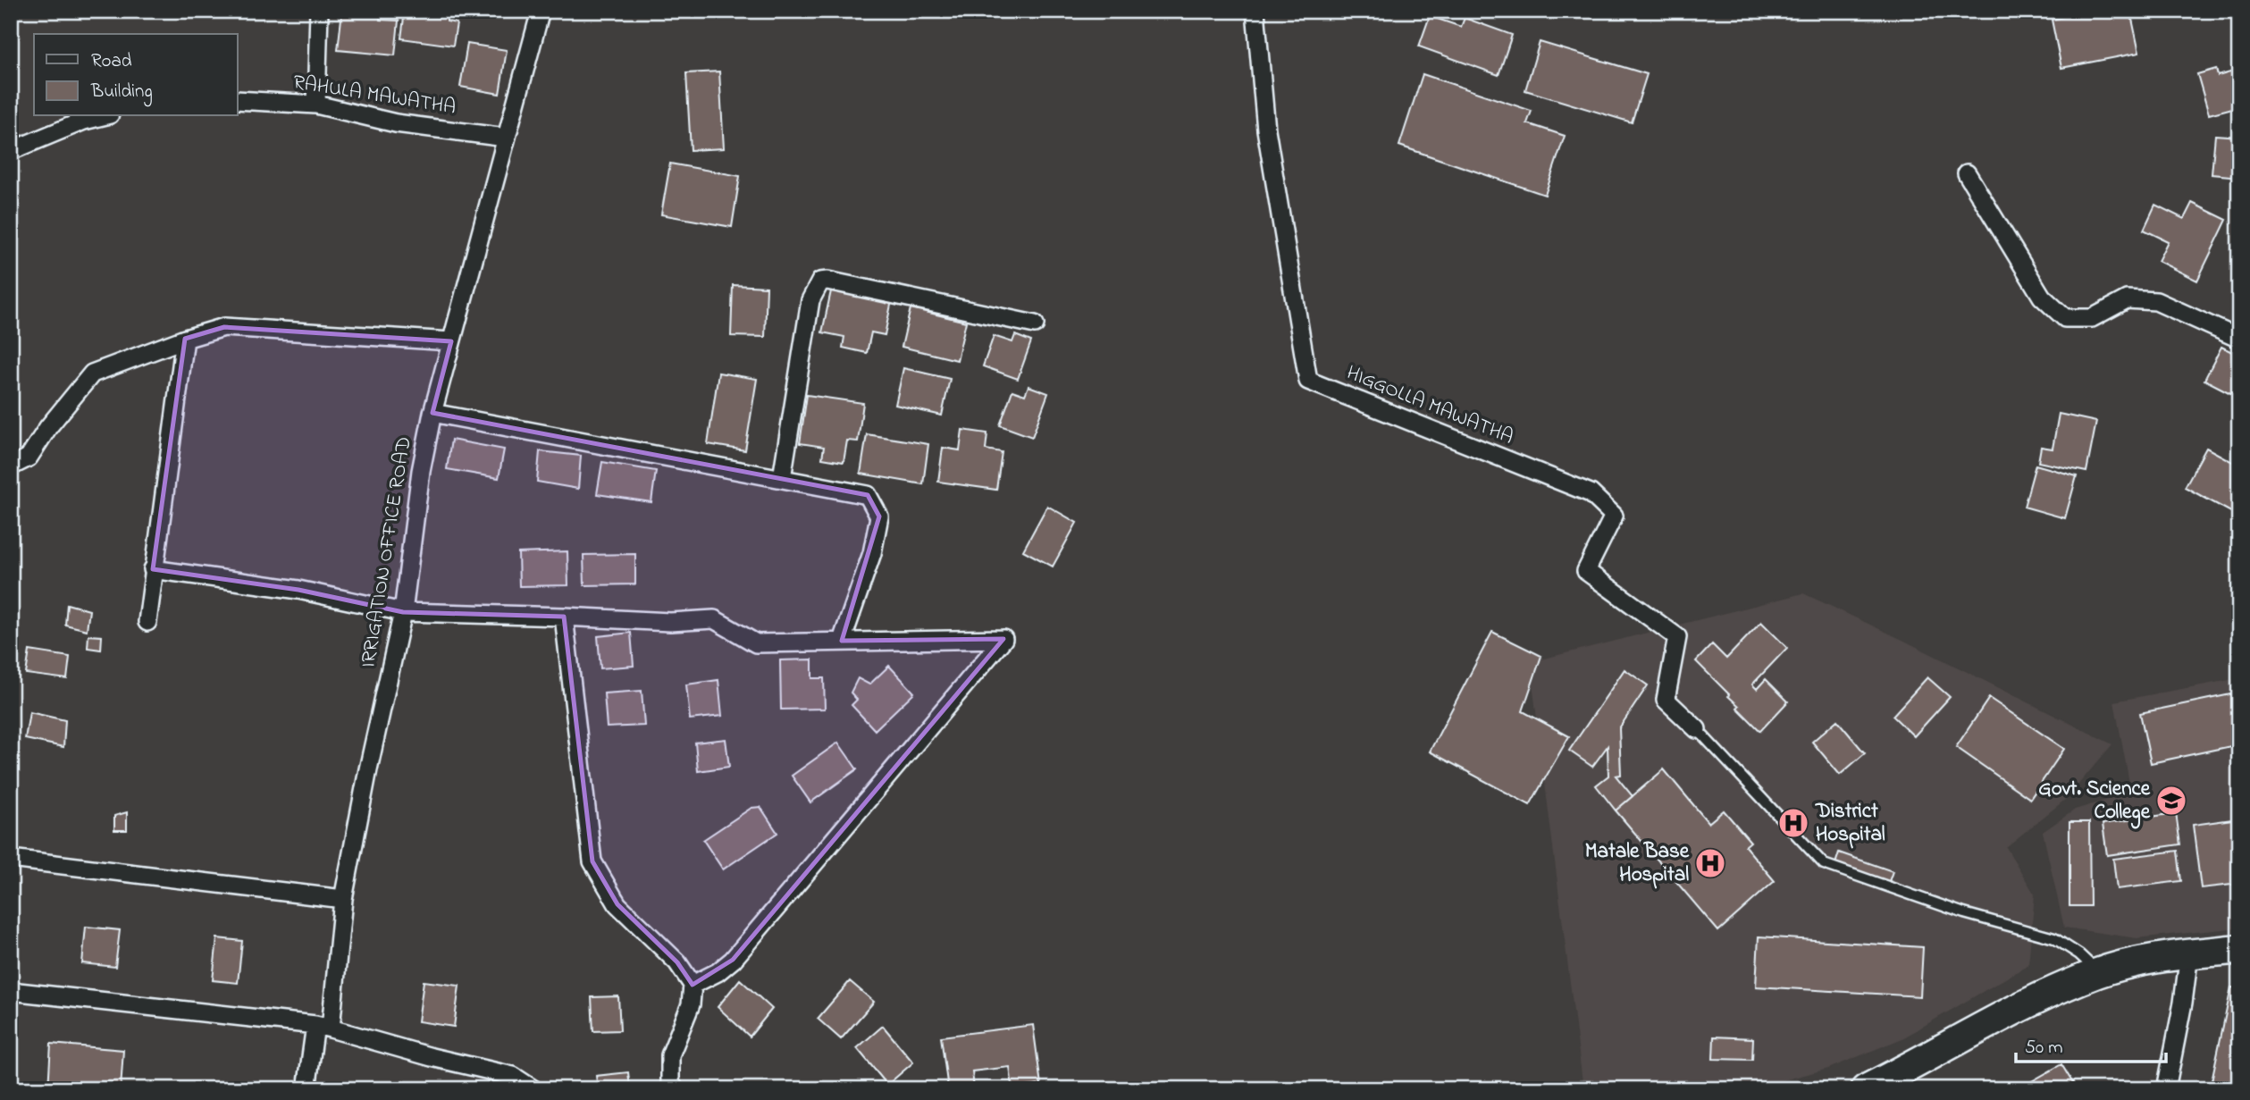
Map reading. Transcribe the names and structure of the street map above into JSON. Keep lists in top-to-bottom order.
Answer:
{
  "streets": {
    "street": ["RAHULA MAWATHA", "HIGGOLLA MAWATHA", "IRRIGATION OFFICE ROAD"]
  },
  "crossings": [
    ["RAHULA MAWATHA", "IRRIGATION OFFICE ROAD"]
  ],
  "places": {
    "school or university": ["Govt. Science College"],
    "hospital": ["District Hospital", "Matale Base Hospital"]
  },
  "legend": ["Road", "Building"],
  "scale_bar": "50 m"
}
